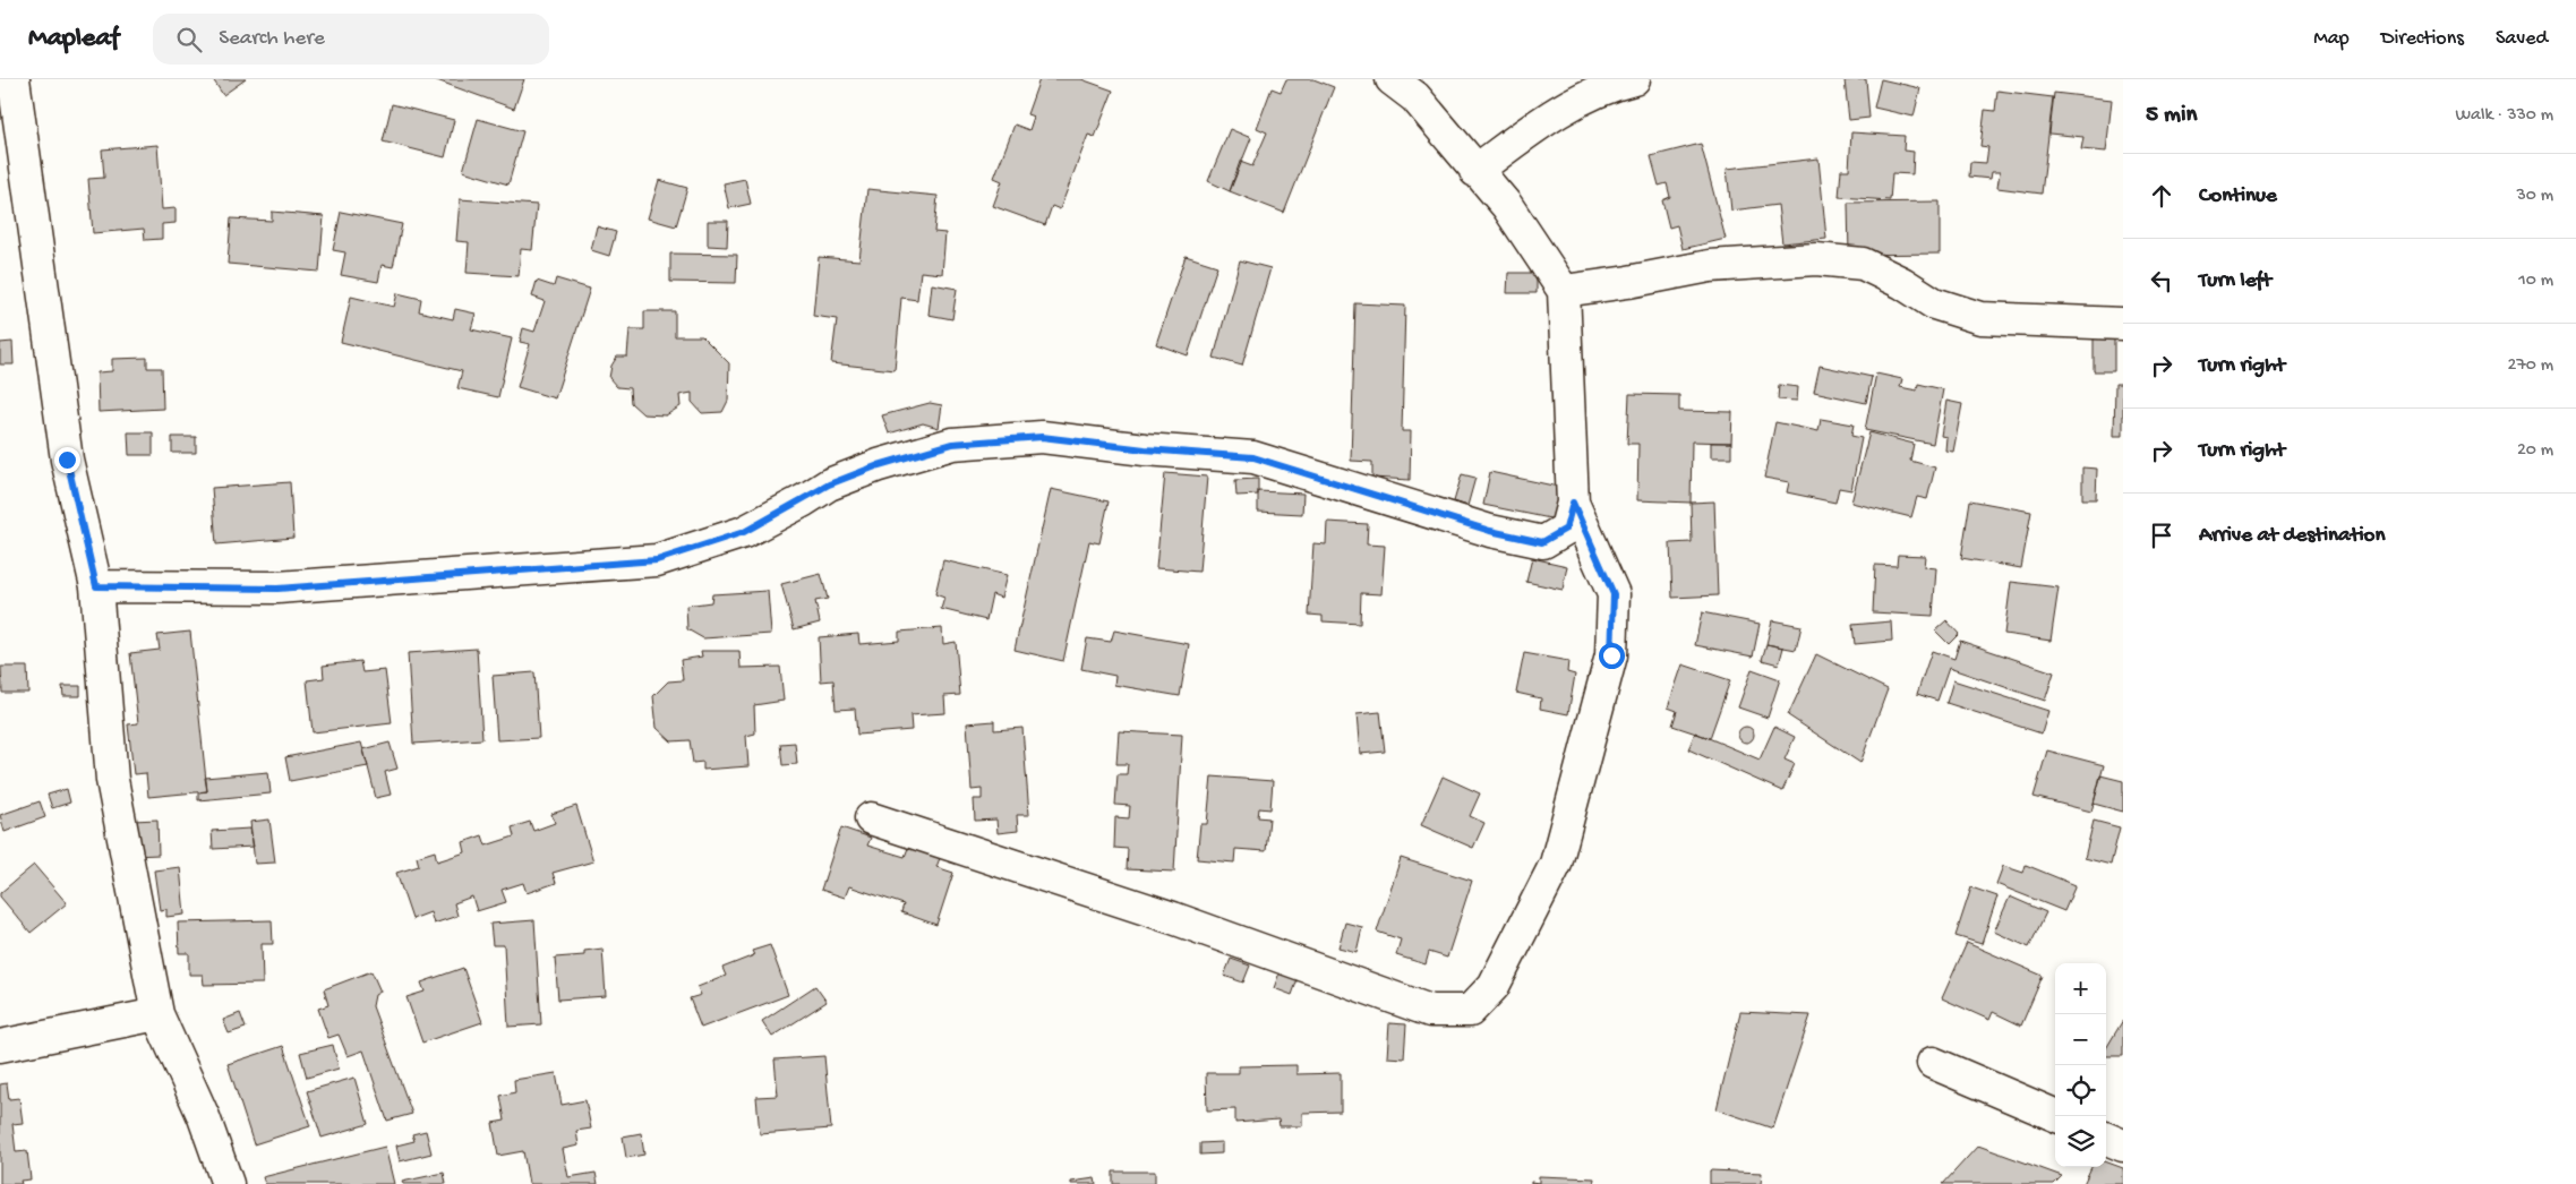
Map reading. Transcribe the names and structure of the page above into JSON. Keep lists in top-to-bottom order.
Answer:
{
  "page": {
    "header": "Mapleaf",
    "search": "Search here",
    "nav": ["Map", "Directions", "Saved"],
    "heading": ["5 min", "Walk · 330 m"],
    "list": [
      ["Continue", "30 m"],
      ["Turn left", "10 m"],
      ["Turn right", "270 m"],
      ["Turn right", "20 m"],
      "Arrive at destination"
    ],
    "map_buttons": ["+", "−"]
  }
}
